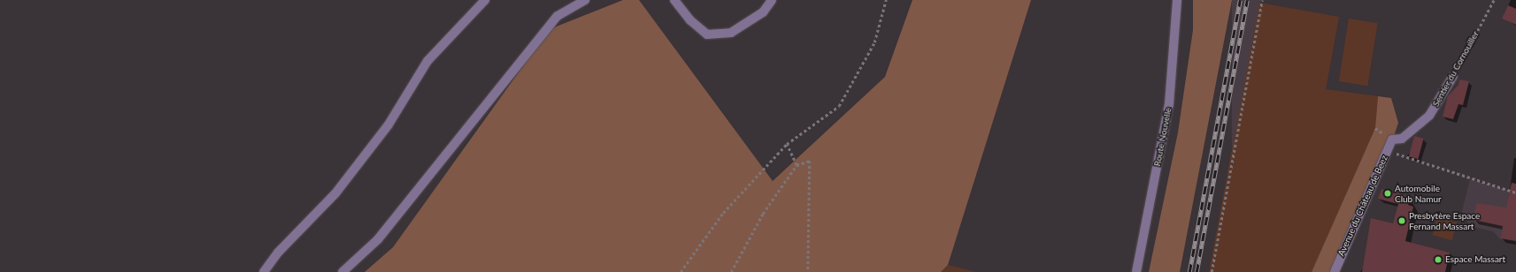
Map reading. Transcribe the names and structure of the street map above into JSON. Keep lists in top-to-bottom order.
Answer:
{
  "streets": {
    "street": ["Sentier du Cornouiller", "Route Nouvelle", "Avenue du Château de Beez"]
  },
  "crossings": [
    ["Sentier du Cornouiller", "Avenue du Château de Beez"]
  ],
  "places": ["Automobile Club Namur", "Presbytère Espace Fernand Massart", "Espace Massart"]
}
